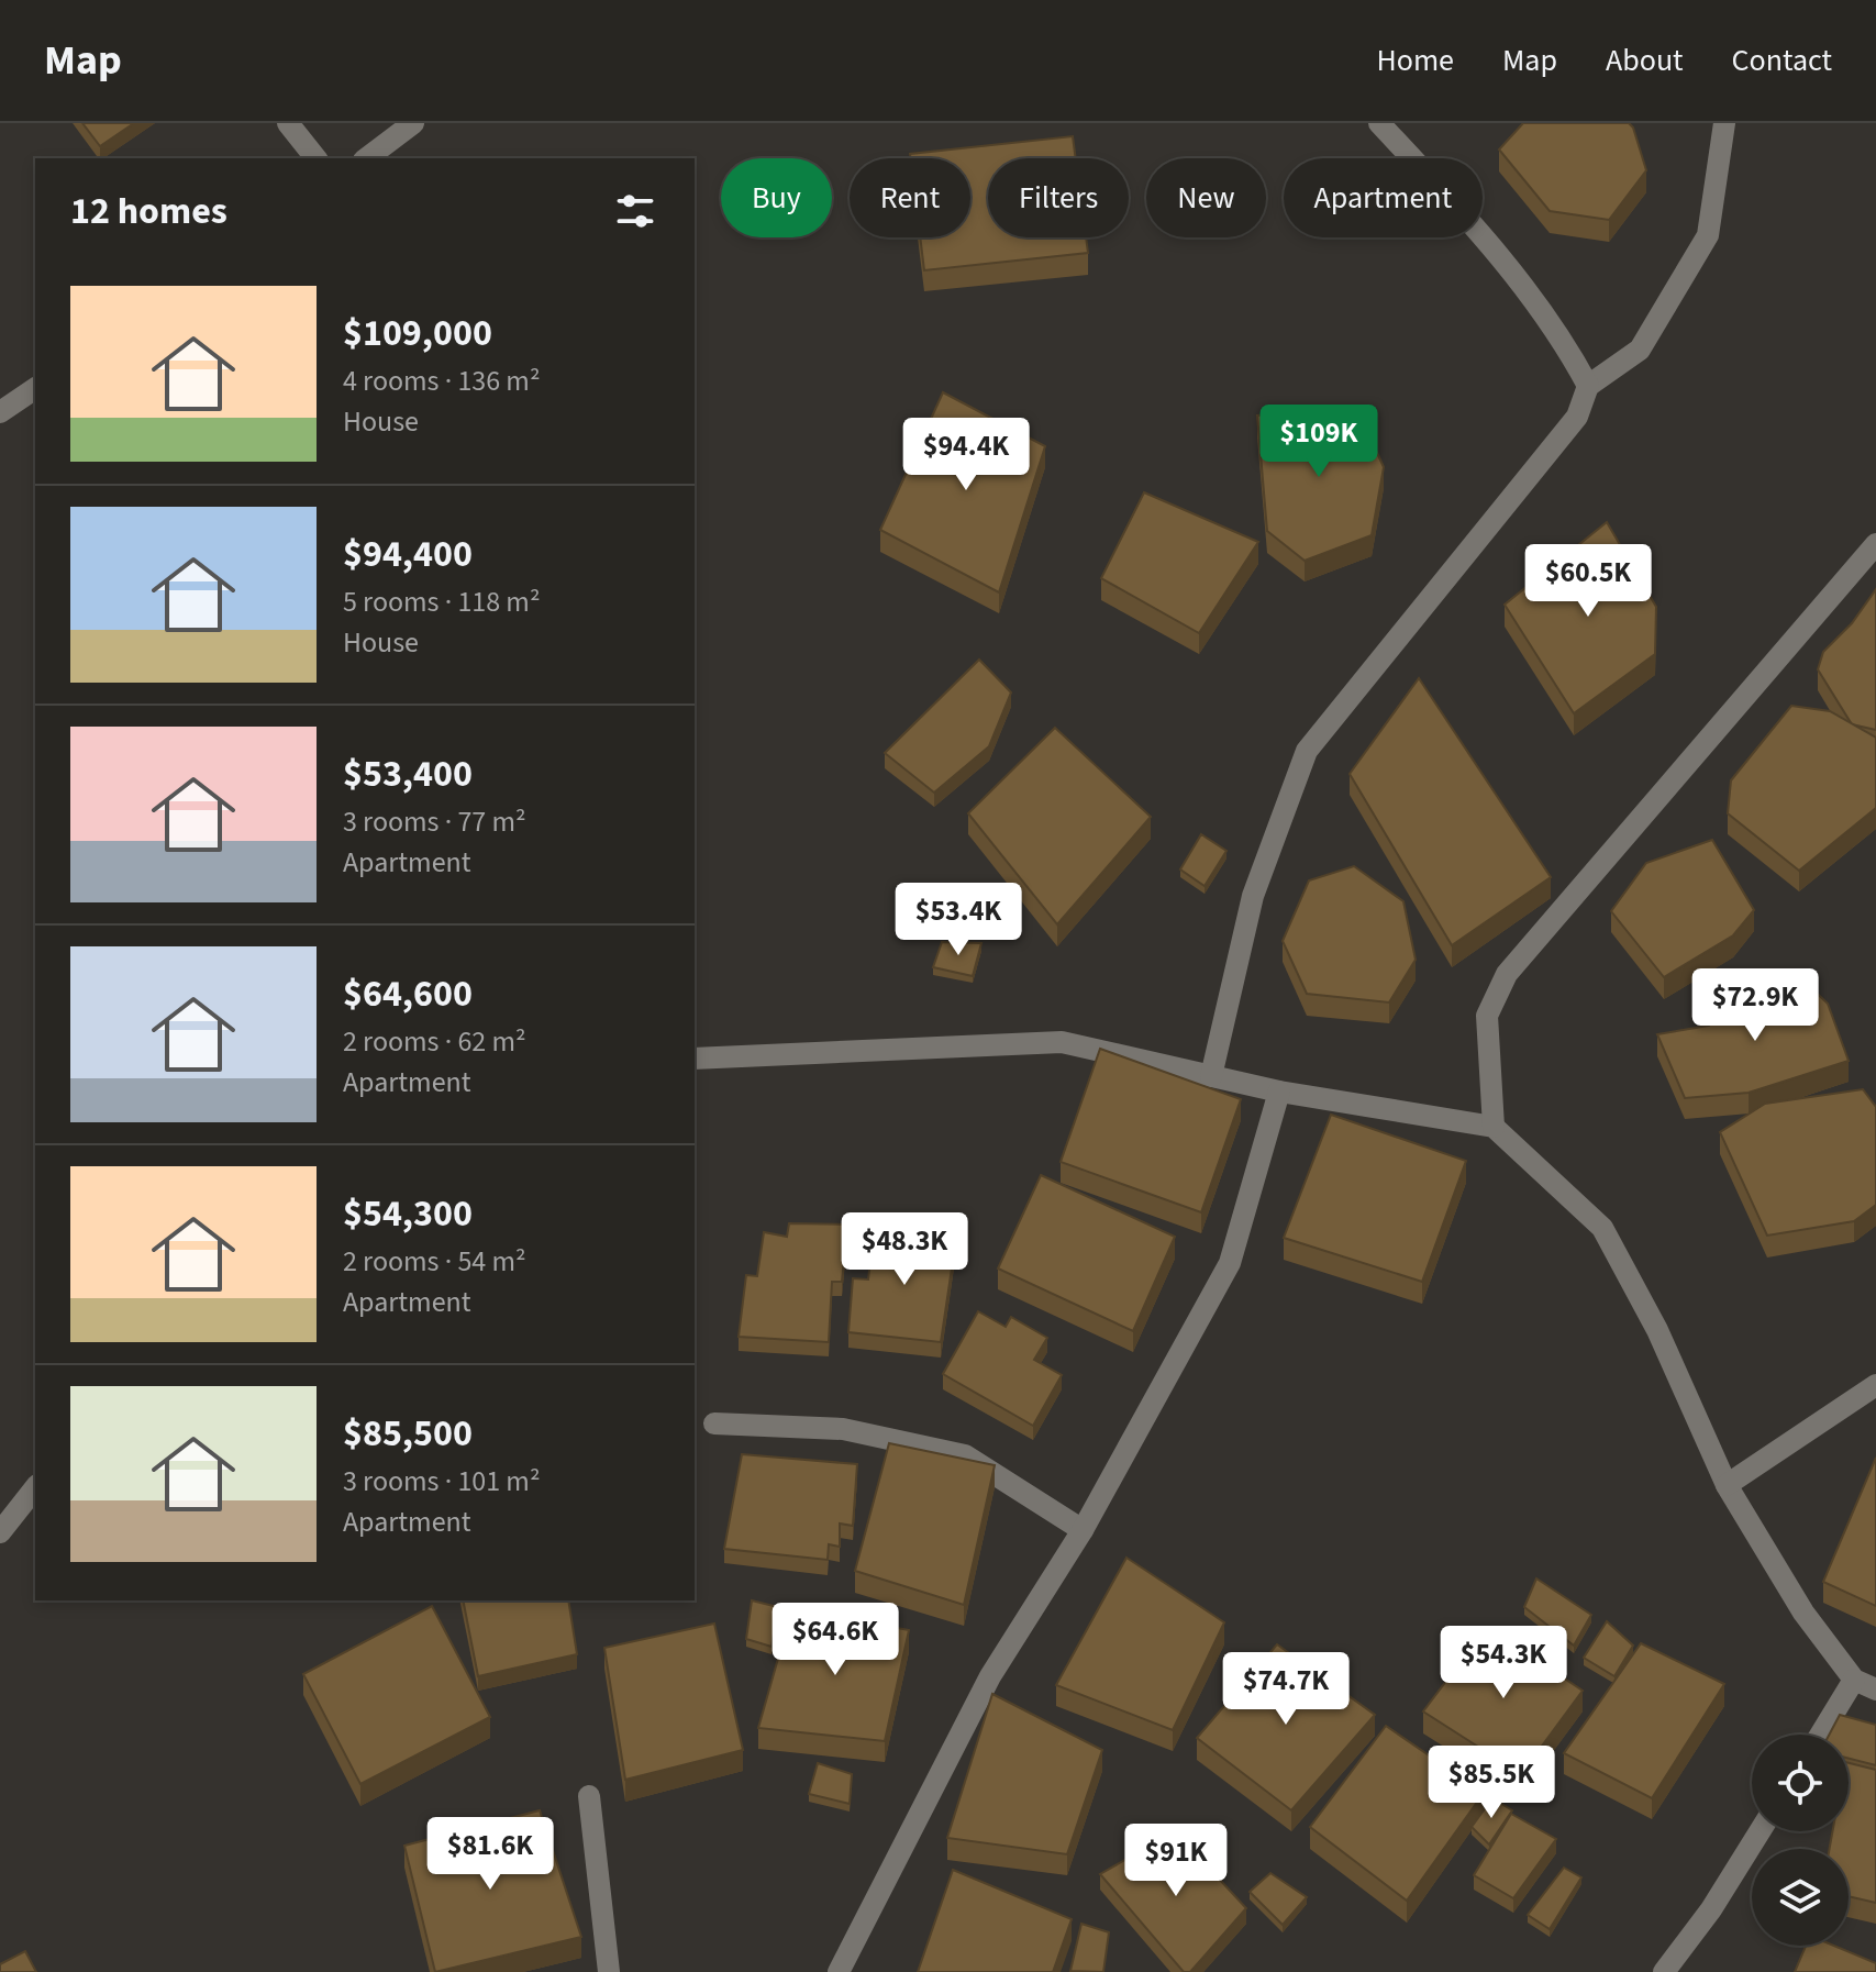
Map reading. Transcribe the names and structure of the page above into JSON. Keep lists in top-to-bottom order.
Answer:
{
  "page": {
    "header": "Map",
    "nav": [
      "Home",
      "Map",
      "About",
      "Contact"
    ],
    "chip": [
      "Buy",
      "Rent",
      "Filters",
      "New",
      "Apartment"
    ],
    "heading": "12 homes",
    "list": [
      {
        "name": "$109,000",
        "note": "4 rooms · 136 m² · House"
      },
      {
        "name": "$94,400",
        "note": "5 rooms · 118 m² · House"
      },
      {
        "name": "$53,400",
        "note": "3 rooms · 77 m² · Apartment"
      },
      {
        "name": "$64,600",
        "note": "2 rooms · 62 m² · Apartment"
      },
      {
        "name": "$54,300",
        "note": "2 rooms · 54 m² · Apartment"
      },
      {
        "name": "$85,500",
        "note": "3 rooms · 101 m² · Apartment"
      }
    ],
    "price": [
      "$109K",
      "$94.4K",
      "$60.5K",
      "$53.4K",
      "$72.9K",
      "$48.3K",
      "$64.6K",
      "$54.3K",
      "$74.7K",
      "$85.5K",
      "$81.6K",
      "$91K"
    ]
  }
}
